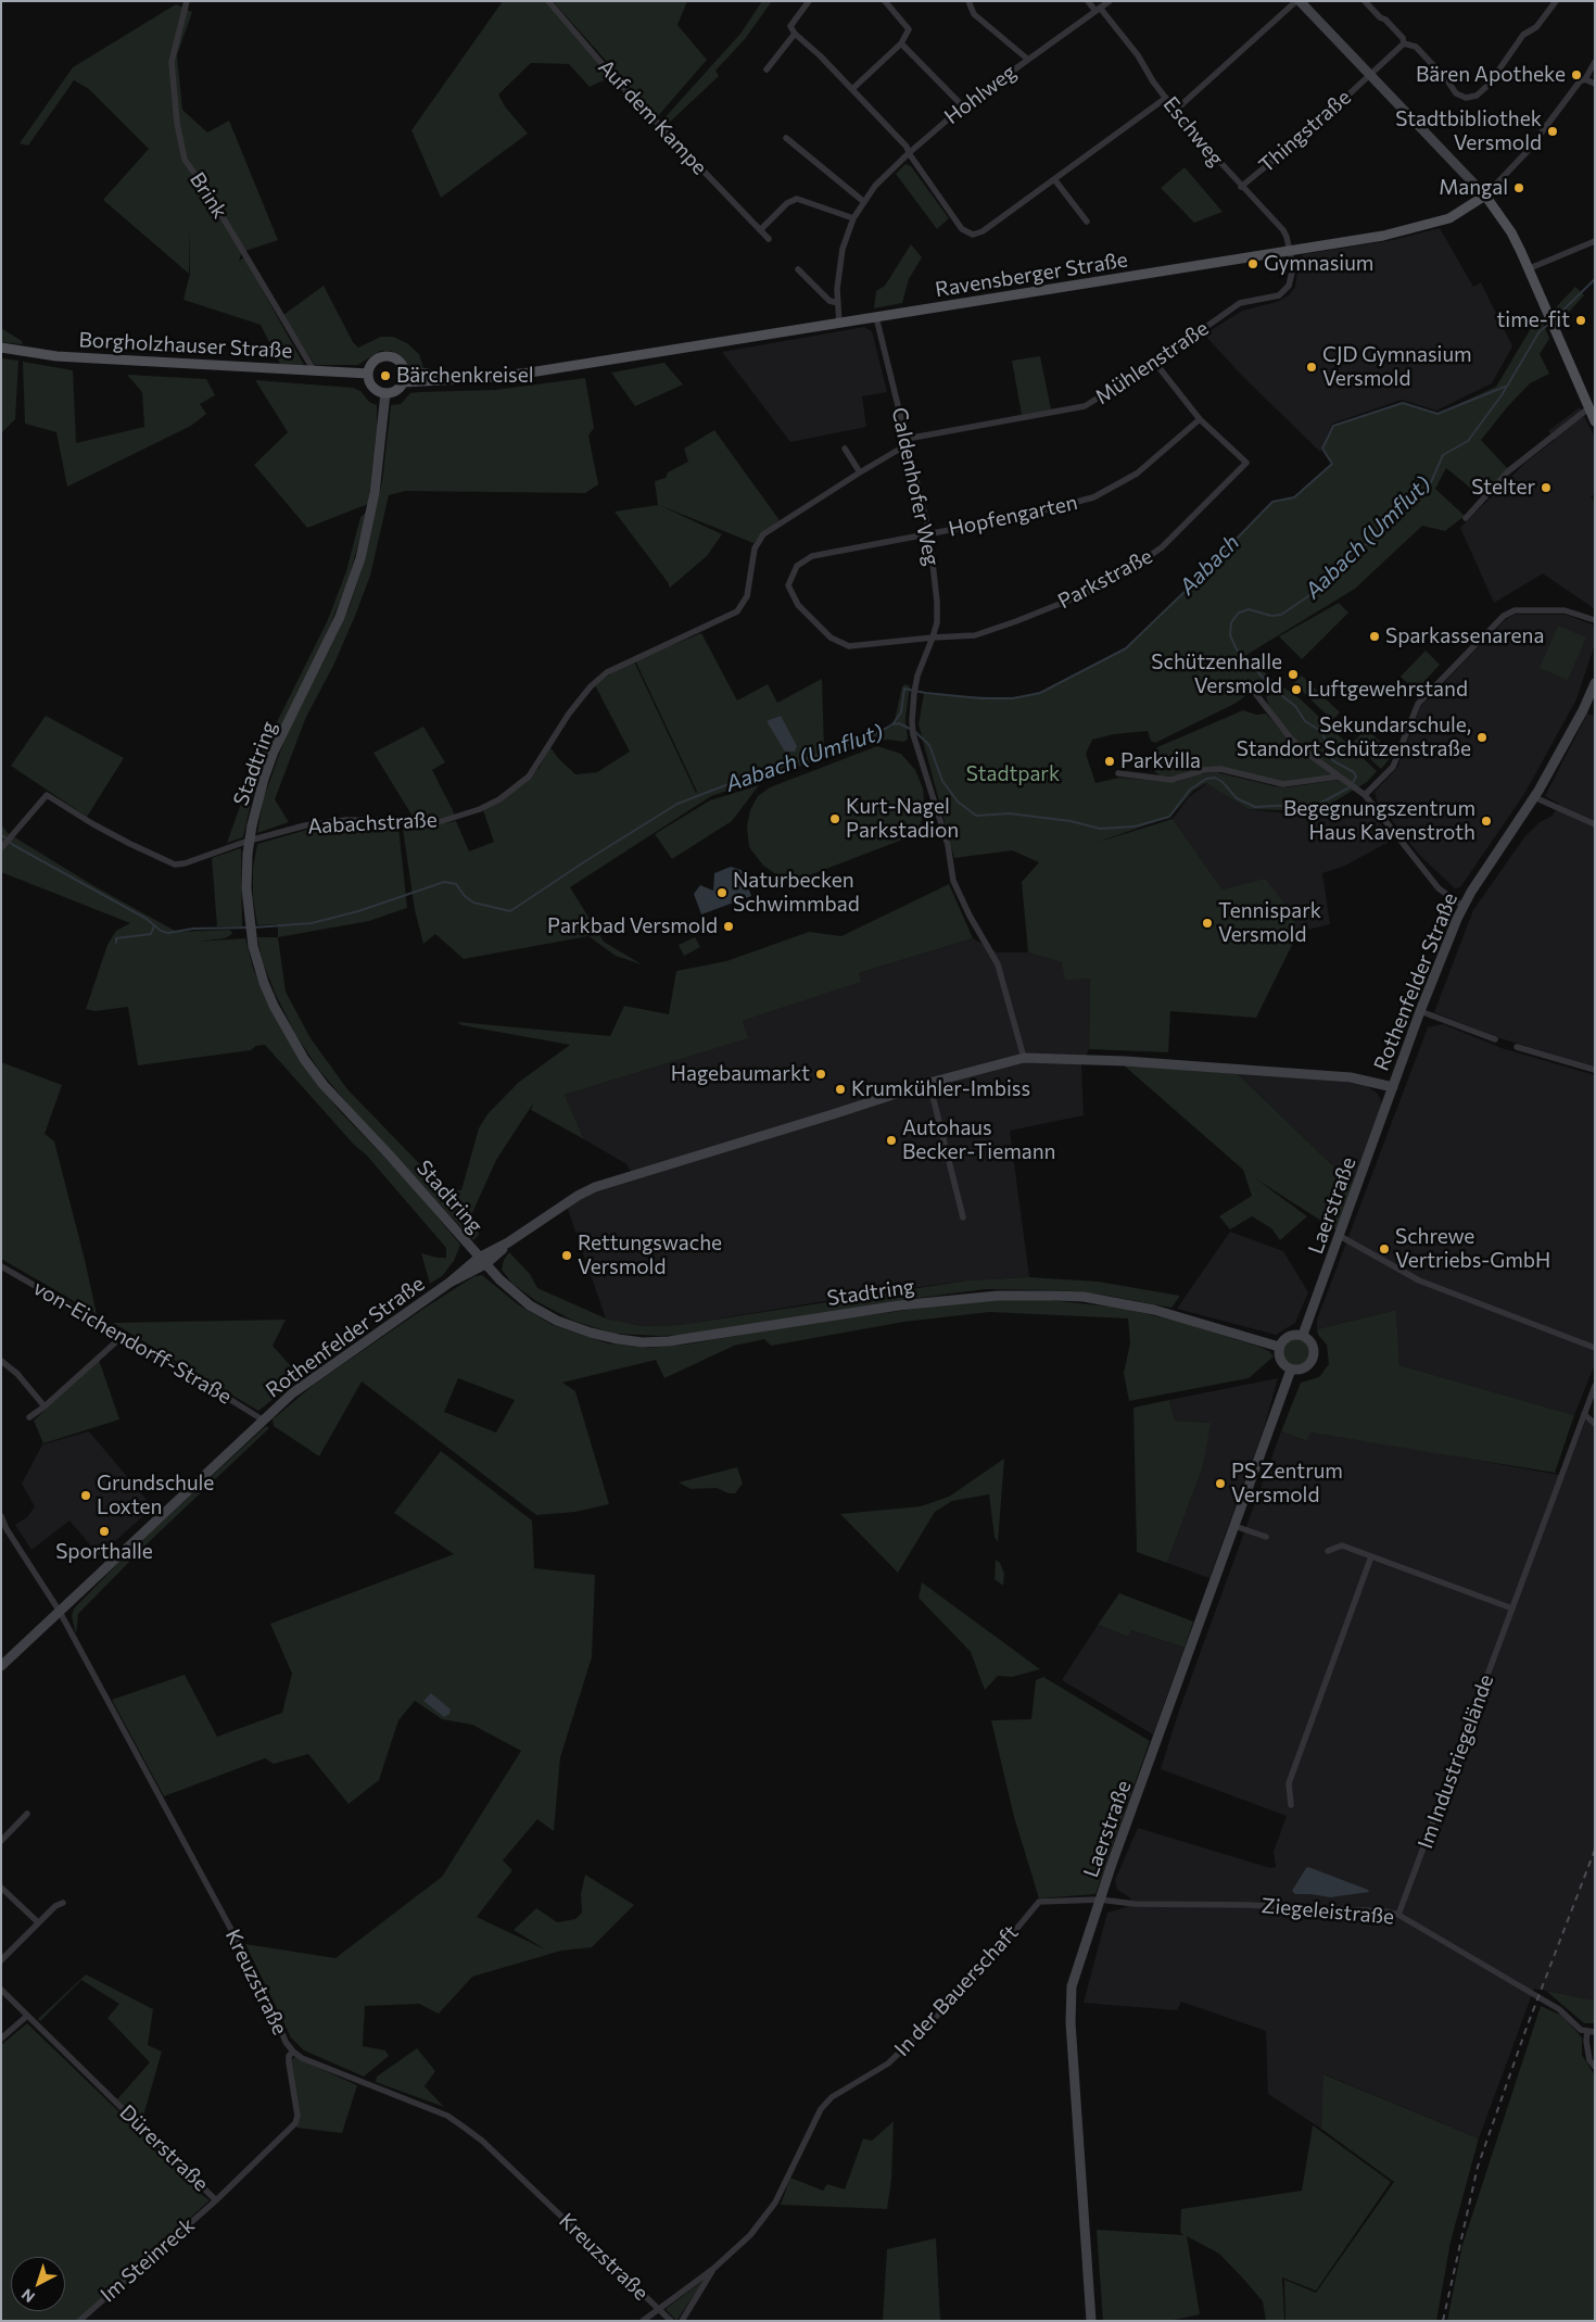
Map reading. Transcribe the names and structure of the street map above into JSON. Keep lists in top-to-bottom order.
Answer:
{
  "streets": {
    "main road": ["Ravensberger Straße", "Borgholzhauser Straße"],
    "street": [
      "Hohlweg",
      "Auf dem Kampe",
      "Eschweg",
      "Thingstraße",
      "Brink",
      "Mühlenstraße",
      "Caldenhofer Weg",
      "Hopfengarten",
      "Parkstraße",
      "Stadtring",
      "Aabachstraße",
      "Rothenfelder Straße",
      "Laerstraße",
      "von-Eichendorff-Straße",
      "Im Industriegelände",
      "Ziegeleistraße",
      "Kreuzstraße",
      "In der Bauerschaft",
      "Dürerstraße",
      "Im Steinreck"
    ]
  },
  "crossings": [
    ["Hohlweg", "Eschweg"],
    ["Hohlweg", "Ravensberger Straße"],
    ["Eschweg", "Thingstraße"],
    ["Eschweg", "Ravensberger Straße"],
    ["Eschweg", "Mühlenstraße"],
    ["Brink", "Borgholzhauser Straße"],
    ["Ravensberger Straße", "Borgholzhauser Straße"],
    ["Ravensberger Straße", "Mühlenstraße"],
    ["Ravensberger Straße", "Caldenhofer Weg"],
    ["Ravensberger Straße", "Stadtring"],
    ["Borgholzhauser Straße", "Stadtring"],
    ["Mühlenstraße", "Caldenhofer Weg"],
    ["Caldenhofer Weg", "Hopfengarten"],
    ["Caldenhofer Weg", "Parkstraße"],
    ["Caldenhofer Weg", "Aabachstraße"],
    ["Caldenhofer Weg", "Rothenfelder Straße"],
    ["Hopfengarten", "Parkstraße"],
    ["Stadtring", "Rothenfelder Straße"],
    ["Stadtring", "Laerstraße"],
    ["Rothenfelder Straße", "Laerstraße"],
    ["Rothenfelder Straße", "von-Eichendorff-Straße"],
    ["Rothenfelder Straße", "Kreuzstraße"],
    ["Laerstraße", "Ziegeleistraße"],
    ["Laerstraße", "In der Bauerschaft"],
    ["Im Industriegelände", "Ziegeleistraße"],
    ["Ziegeleistraße", "In der Bauerschaft"],
    ["Kreuzstraße", "In der Bauerschaft"],
    ["Kreuzstraße", "Dürerstraße"],
    ["Dürerstraße", "Im Steinreck"]
  ],
  "water": ["Aabach (Umflut)", "Aabach"],
  "parks": ["Stadtpark"],
  "places": [
    "Bären Apotheke",
    "Stadtbibliothek Versmold",
    "Mangal",
    "Gymnasium",
    "time-fit",
    "CJD Gymnasium Versmold",
    "Bärchenkreisel",
    "Stelter",
    "Sparkassenarena",
    "Schützenhalle Versmold",
    "Luftgewehrstand",
    "Sekundarschule, Standort Schützenstraße",
    "Parkvilla",
    "Kurt-Nagel Parkstadion",
    "Begegnungszentrum Haus Kavenstroth",
    "Naturbecken Schwimmbad",
    "Tennispark Versmold",
    "Parkbad Versmold",
    "Hagebaumarkt",
    "Krumkühler-Imbiss",
    "Autohaus Becker-Tiemann",
    "Schrewe Vertriebs-GmbH",
    "Rettungswache Versmold",
    "PS Zentrum Versmold",
    "Grundschule Loxten",
    "Sporthalle"
  ],
  "north": "bottom left"
}
